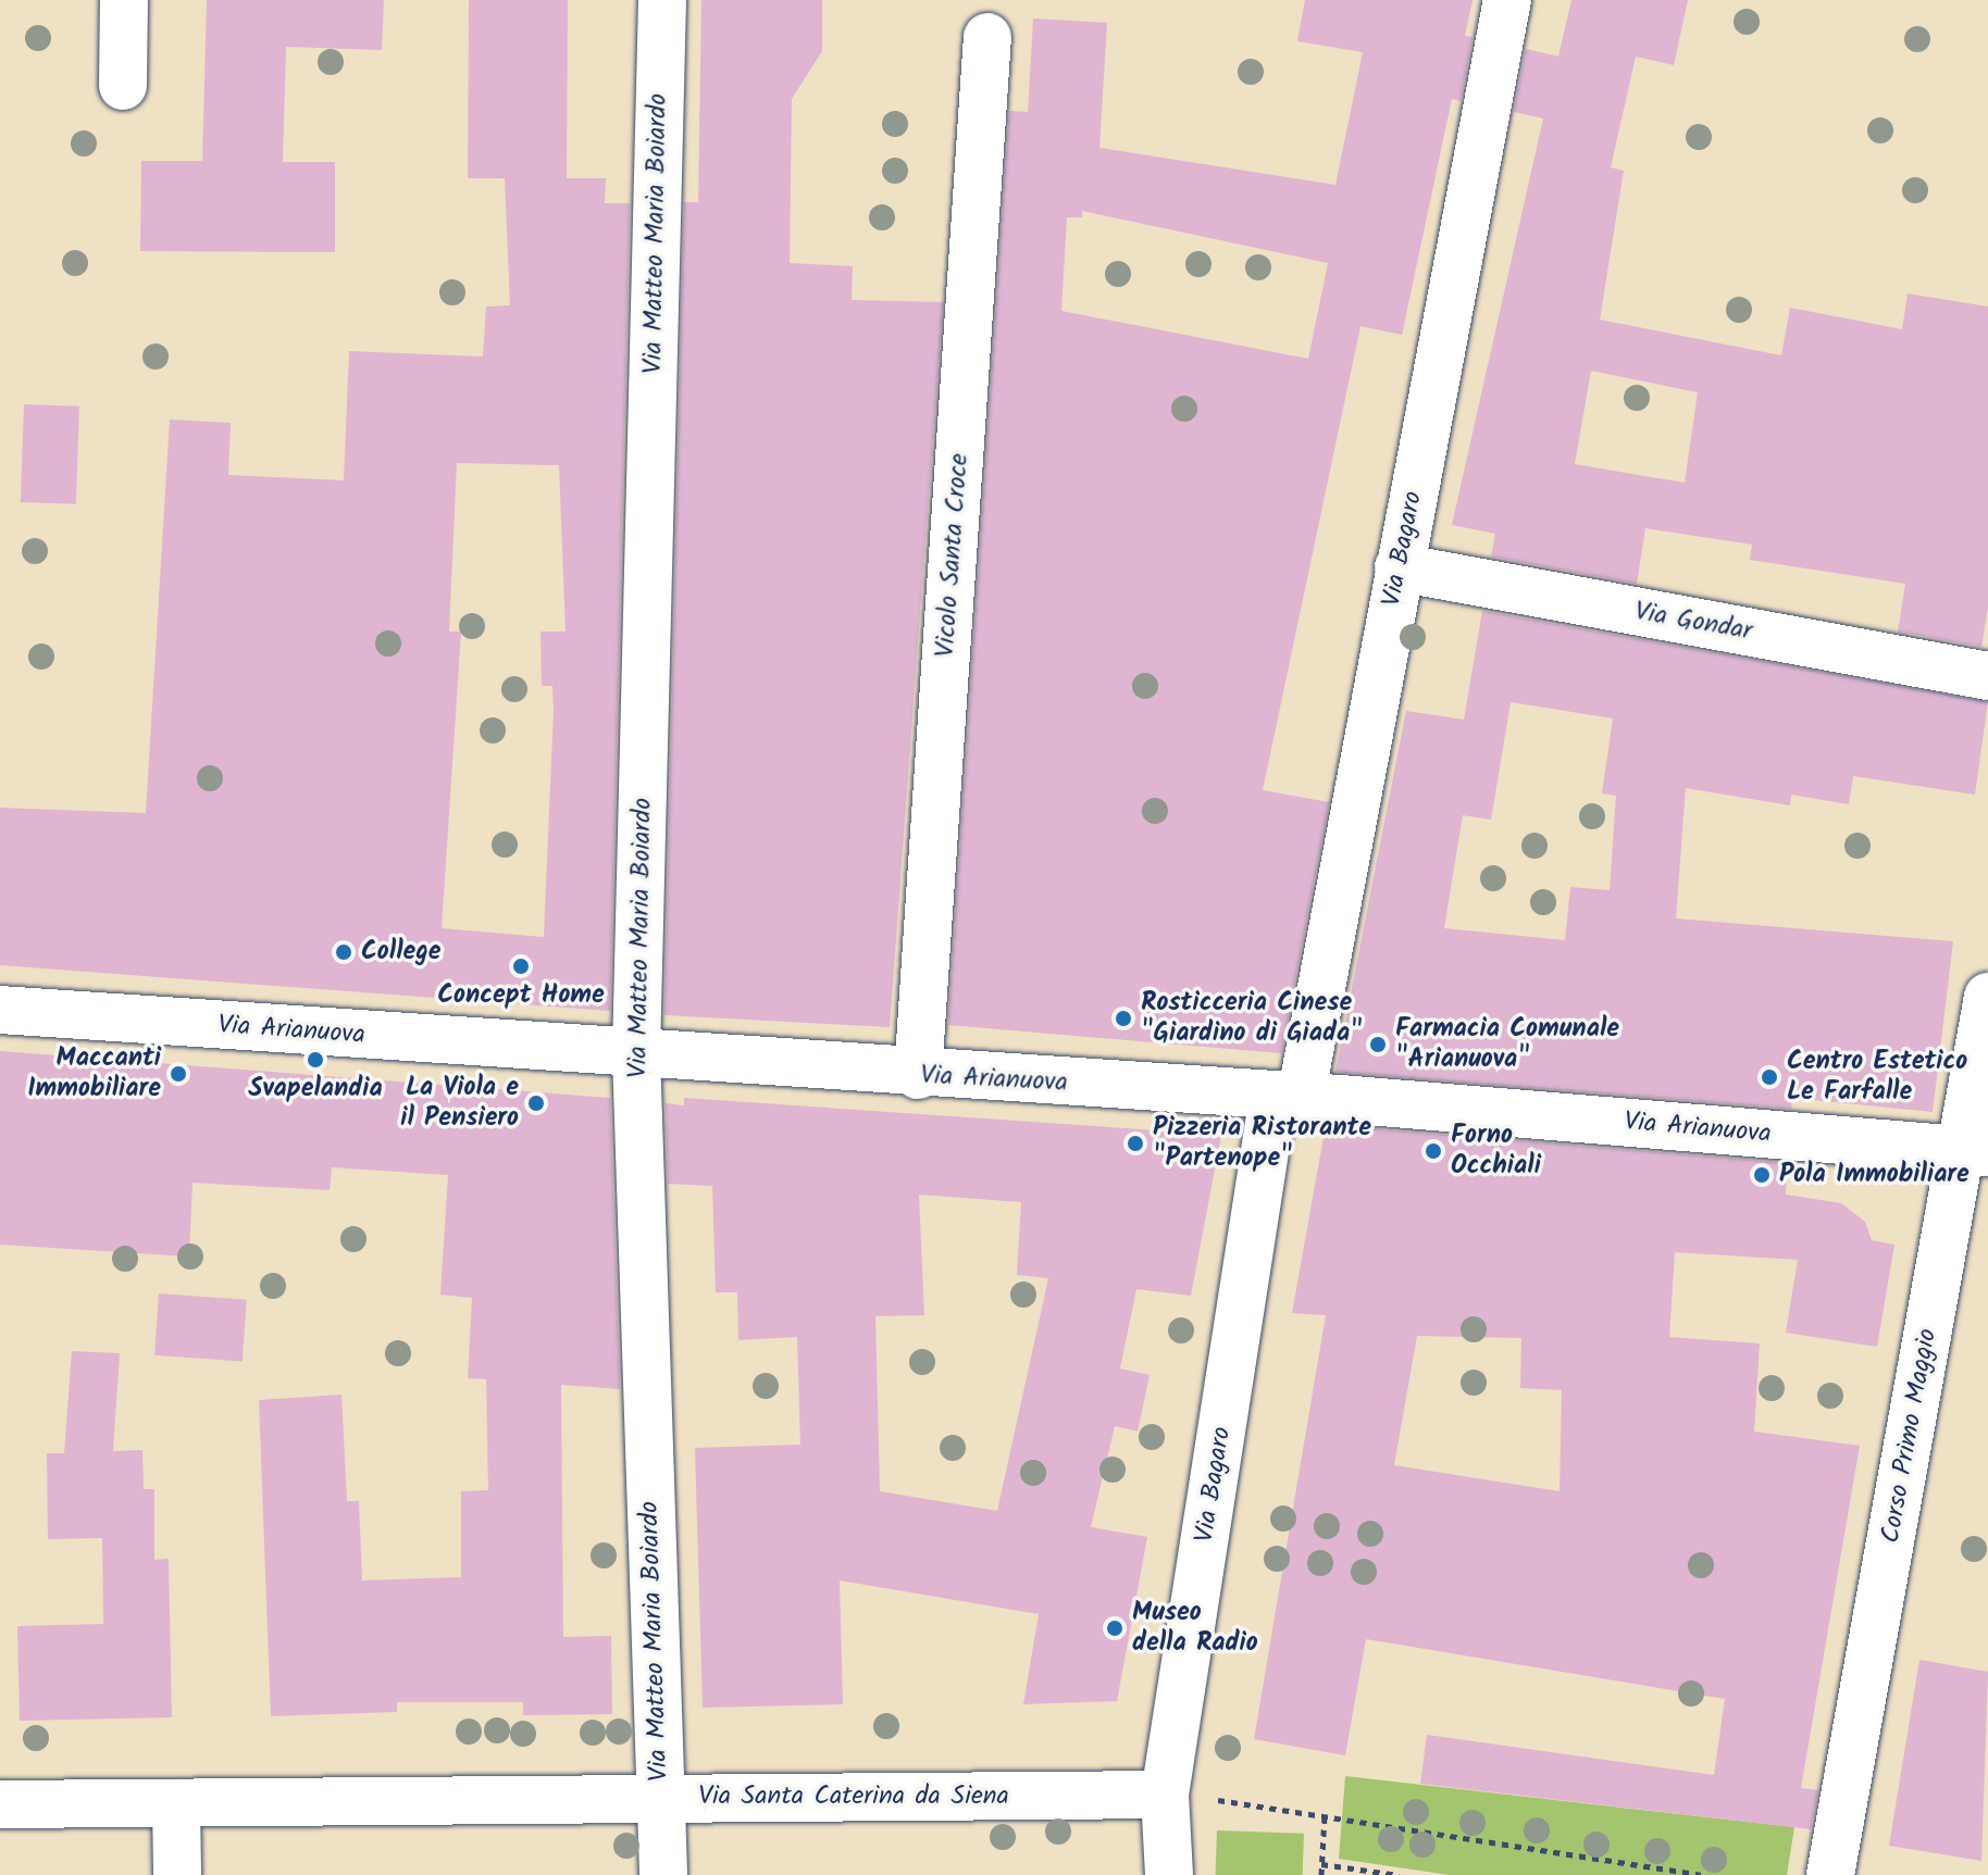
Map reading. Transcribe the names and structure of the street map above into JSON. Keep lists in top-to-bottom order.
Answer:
{
  "streets": {
    "street": [
      "Via Matteo Maria Boiardo",
      "Via Bagaro",
      "Vicolo Santa Croce",
      "Via Gondar",
      "Via Arianuova",
      "Corso Primo Maggio",
      "Via Santa Caterina da Siena"
    ]
  },
  "crossings": [
    ["Via Matteo Maria Boiardo", "Via Arianuova"],
    ["Via Matteo Maria Boiardo", "Via Santa Caterina da Siena"],
    ["Via Bagaro", "Via Gondar"],
    ["Via Bagaro", "Via Arianuova"],
    ["Via Bagaro", "Via Santa Caterina da Siena"],
    ["Vicolo Santa Croce", "Via Arianuova"],
    ["Via Arianuova", "Corso Primo Maggio"]
  ],
  "places": [
    "College",
    "Concept Home",
    "Rosticceria Cinese \"Giardino di Giada\"",
    "Farmacia Comunale \"Arianuova\"",
    "Svapelandia",
    "Maccanti Immobiliare",
    "Centro Estetico Le Farfalle",
    "La Viola e il Pensiero",
    "Pizzeria Ristorante \"Partenope\"",
    "Forno Occhiali",
    "Pola Immobiliare",
    "Museo della Radio"
  ]
}
